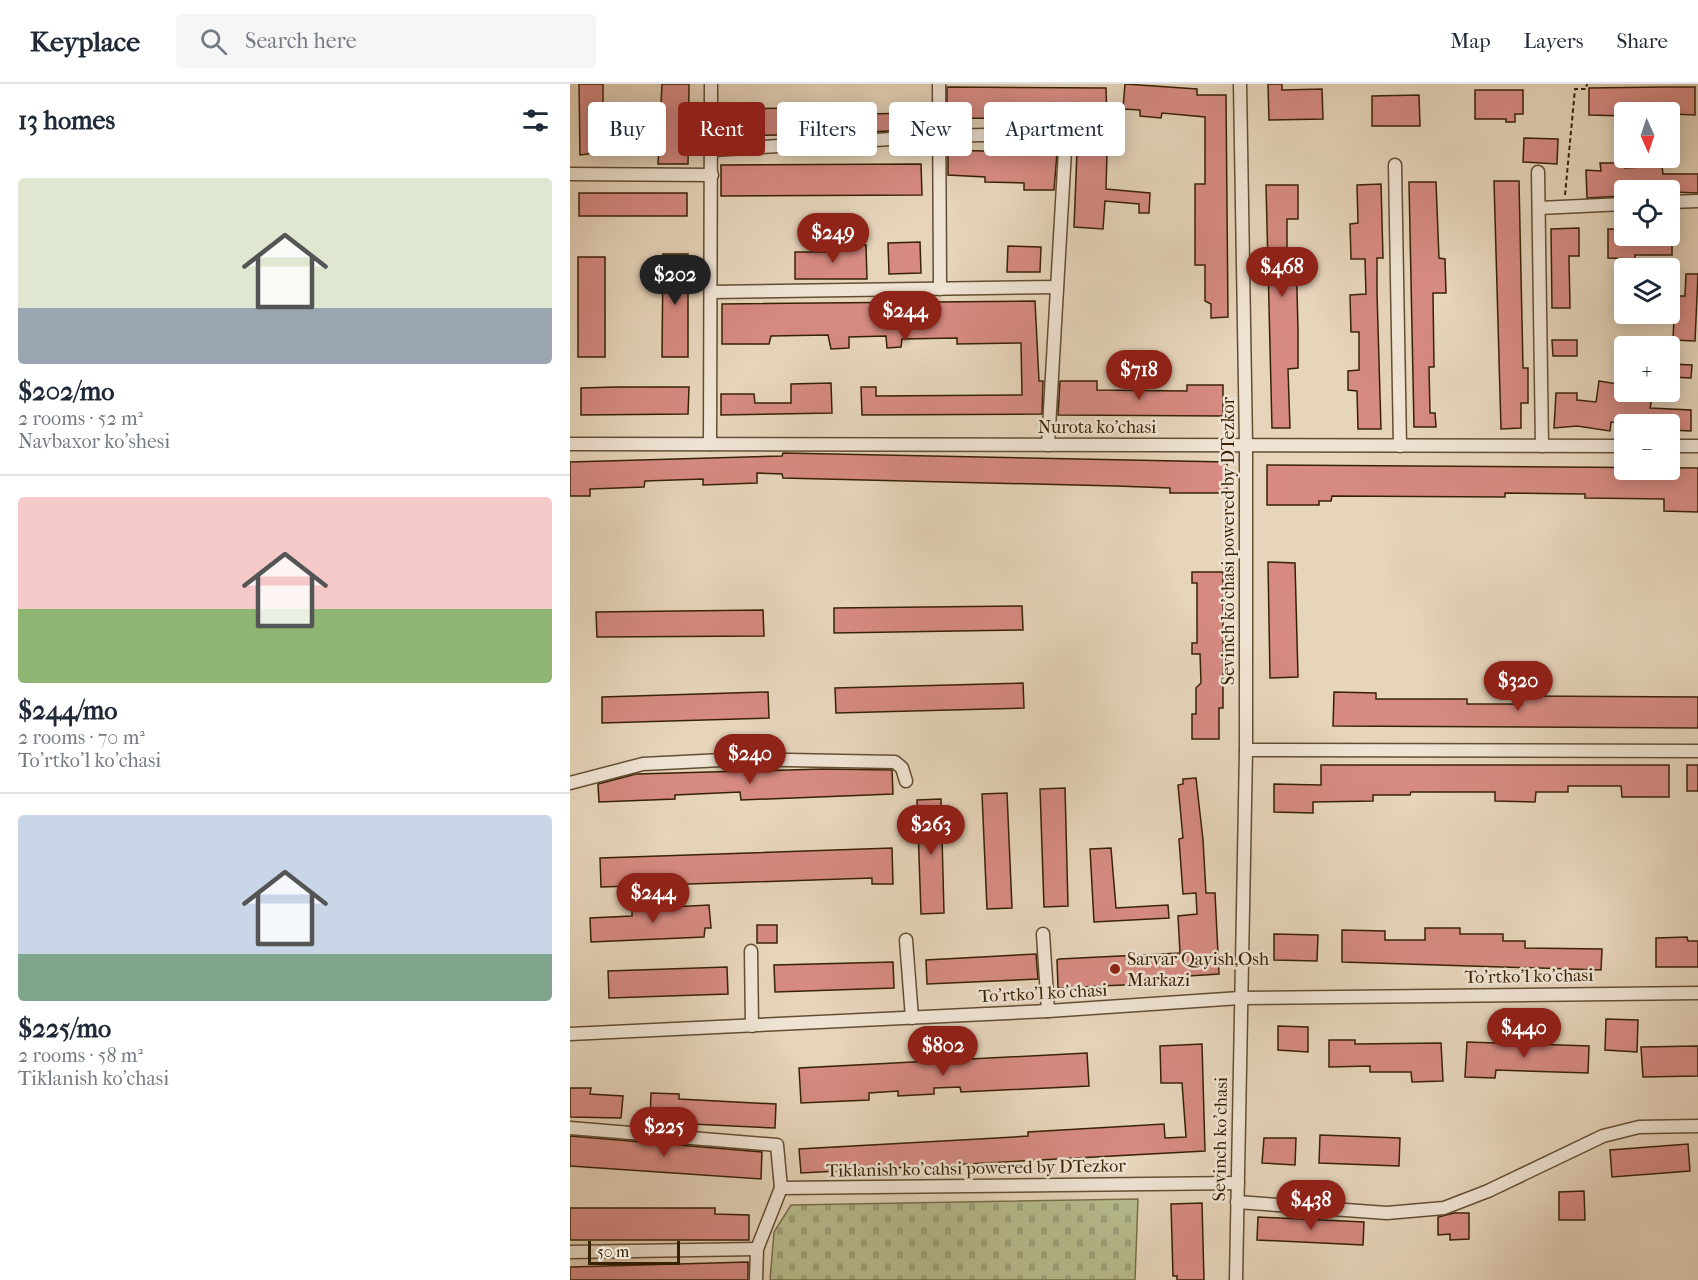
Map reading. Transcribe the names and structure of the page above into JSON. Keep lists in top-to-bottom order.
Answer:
{
  "streets": {
    "street": [
      "Nurota ko'chasi",
      "Sevinch ko'chasi powered by DTezkor",
      "To'rtko'l ko'chasi",
      "Sevinch ko'chasi",
      "Tiklanish ko'cahsi powered by DTezkor"
    ]
  },
  "crossings": [
    ["Nurota ko'chasi", "Sevinch ko'chasi powered by DTezkor"],
    ["Sevinch ko'chasi powered by DTezkor", "To'rtko'l ko'chasi"],
    ["Sevinch ko'chasi powered by DTezkor", "Sevinch ko'chasi"],
    ["To'rtko'l ko'chasi", "Sevinch ko'chasi"],
    ["Sevinch ko'chasi", "Tiklanish ko'cahsi powered by DTezkor"]
  ],
  "places": ["Sarvar Qayish,Osh Markazi"],
  "scale_bar": "50 m",
  "north": "bottom",
  "page": {
    "header": "Keyplace",
    "search": "Search here",
    "nav": ["Map", "Layers", "Share"],
    "heading": "13 homes",
    "map_buttons": ["+", "−"],
    "chip": [
      "Buy",
      "Rent",
      "Filters",
      "New",
      "Apartment"
    ],
    "list": [
      {
        "name": "$202/mo",
        "note": "2 rooms · 52 m² · Navbaxor ko'shesi"
      },
      {
        "name": "$244/mo",
        "note": "2 rooms · 70 m² · To'rtko'l ko'chasi"
      },
      {
        "name": "$225/mo",
        "note": "2 rooms · 58 m² · Tiklanish ko'chasi"
      }
    ],
    "price": [
      "$249",
      "$468",
      "$202",
      "$244",
      "$718",
      "$320",
      "$240",
      "$263",
      "$244",
      "$440",
      "$802",
      "$225",
      "$438"
    ],
    "scale": "50 m"
  }
}
